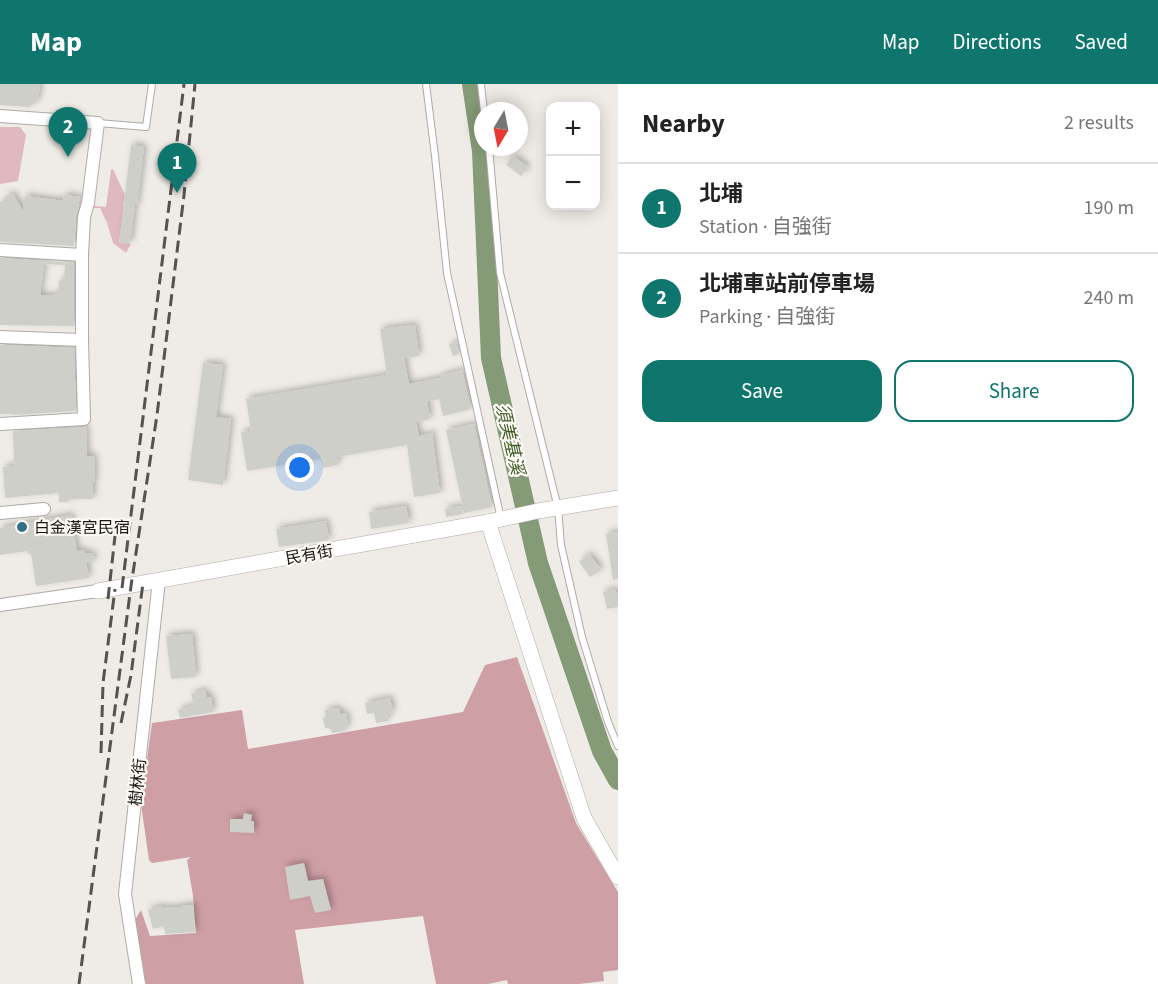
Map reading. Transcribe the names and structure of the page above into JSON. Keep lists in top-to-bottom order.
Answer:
{
  "streets": {
    "street": ["民有街", "樹林街"]
  },
  "crossings": [
    ["民有街", "樹林街"]
  ],
  "water": ["須美基溪"],
  "places": ["白金漢宮民宿"],
  "north": "bottom",
  "page": {
    "header": "Map",
    "nav": ["Map", "Directions", "Saved"],
    "heading": ["Nearby", "2 results"],
    "map_buttons": ["+", "−"],
    "pins": ["2", "1"],
    "list": [
      {
        "mark": "1",
        "name": "北埔",
        "note": "Station · 自強街",
        "value": "190 m"
      },
      {
        "mark": "2",
        "name": "北埔車站前停車場",
        "note": "Parking · 自強街",
        "value": "240 m"
      }
    ],
    "buttons": ["Save", "Share"]
  }
}
